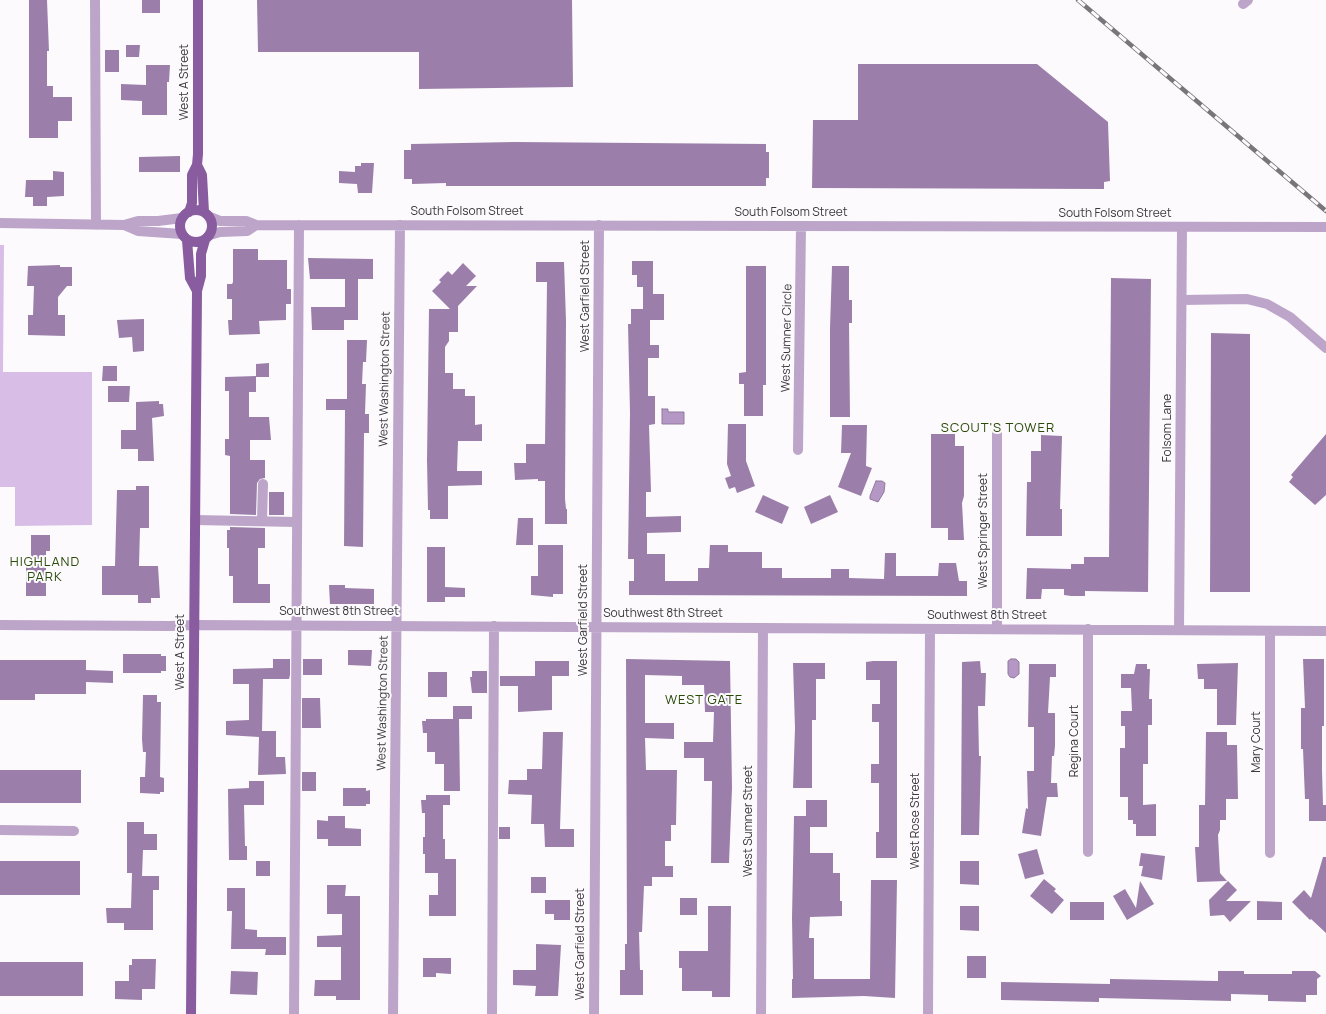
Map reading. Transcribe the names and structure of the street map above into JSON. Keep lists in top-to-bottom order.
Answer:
{
  "streets": {
    "main road": ["West A Street"],
    "street": [
      "South Folsom Street",
      "West Garfield Street",
      "West Sumner Circle",
      "West Washington Street",
      "Folsom Lane",
      "West Springer Street",
      "Southwest 8th Street",
      "Regina Court",
      "Mary Court",
      "West Sumner Street",
      "West Rose Street"
    ]
  },
  "crossings": [
    ["West A Street", "South Folsom Street"],
    ["West A Street", "Southwest 8th Street"],
    ["South Folsom Street", "West Garfield Street"],
    ["South Folsom Street", "West Sumner Circle"],
    ["South Folsom Street", "West Washington Street"],
    ["South Folsom Street", "Folsom Lane"],
    ["West Garfield Street", "Southwest 8th Street"],
    ["West Washington Street", "Southwest 8th Street"],
    ["Folsom Lane", "Southwest 8th Street"],
    ["West Springer Street", "Southwest 8th Street"],
    ["Southwest 8th Street", "Regina Court"],
    ["Southwest 8th Street", "Mary Court"],
    ["Southwest 8th Street", "West Sumner Street"],
    ["Southwest 8th Street", "West Rose Street"]
  ],
  "districts": ["SCOUT'S TOWER", "HIGHLAND PARK", "WEST GATE"]
}
